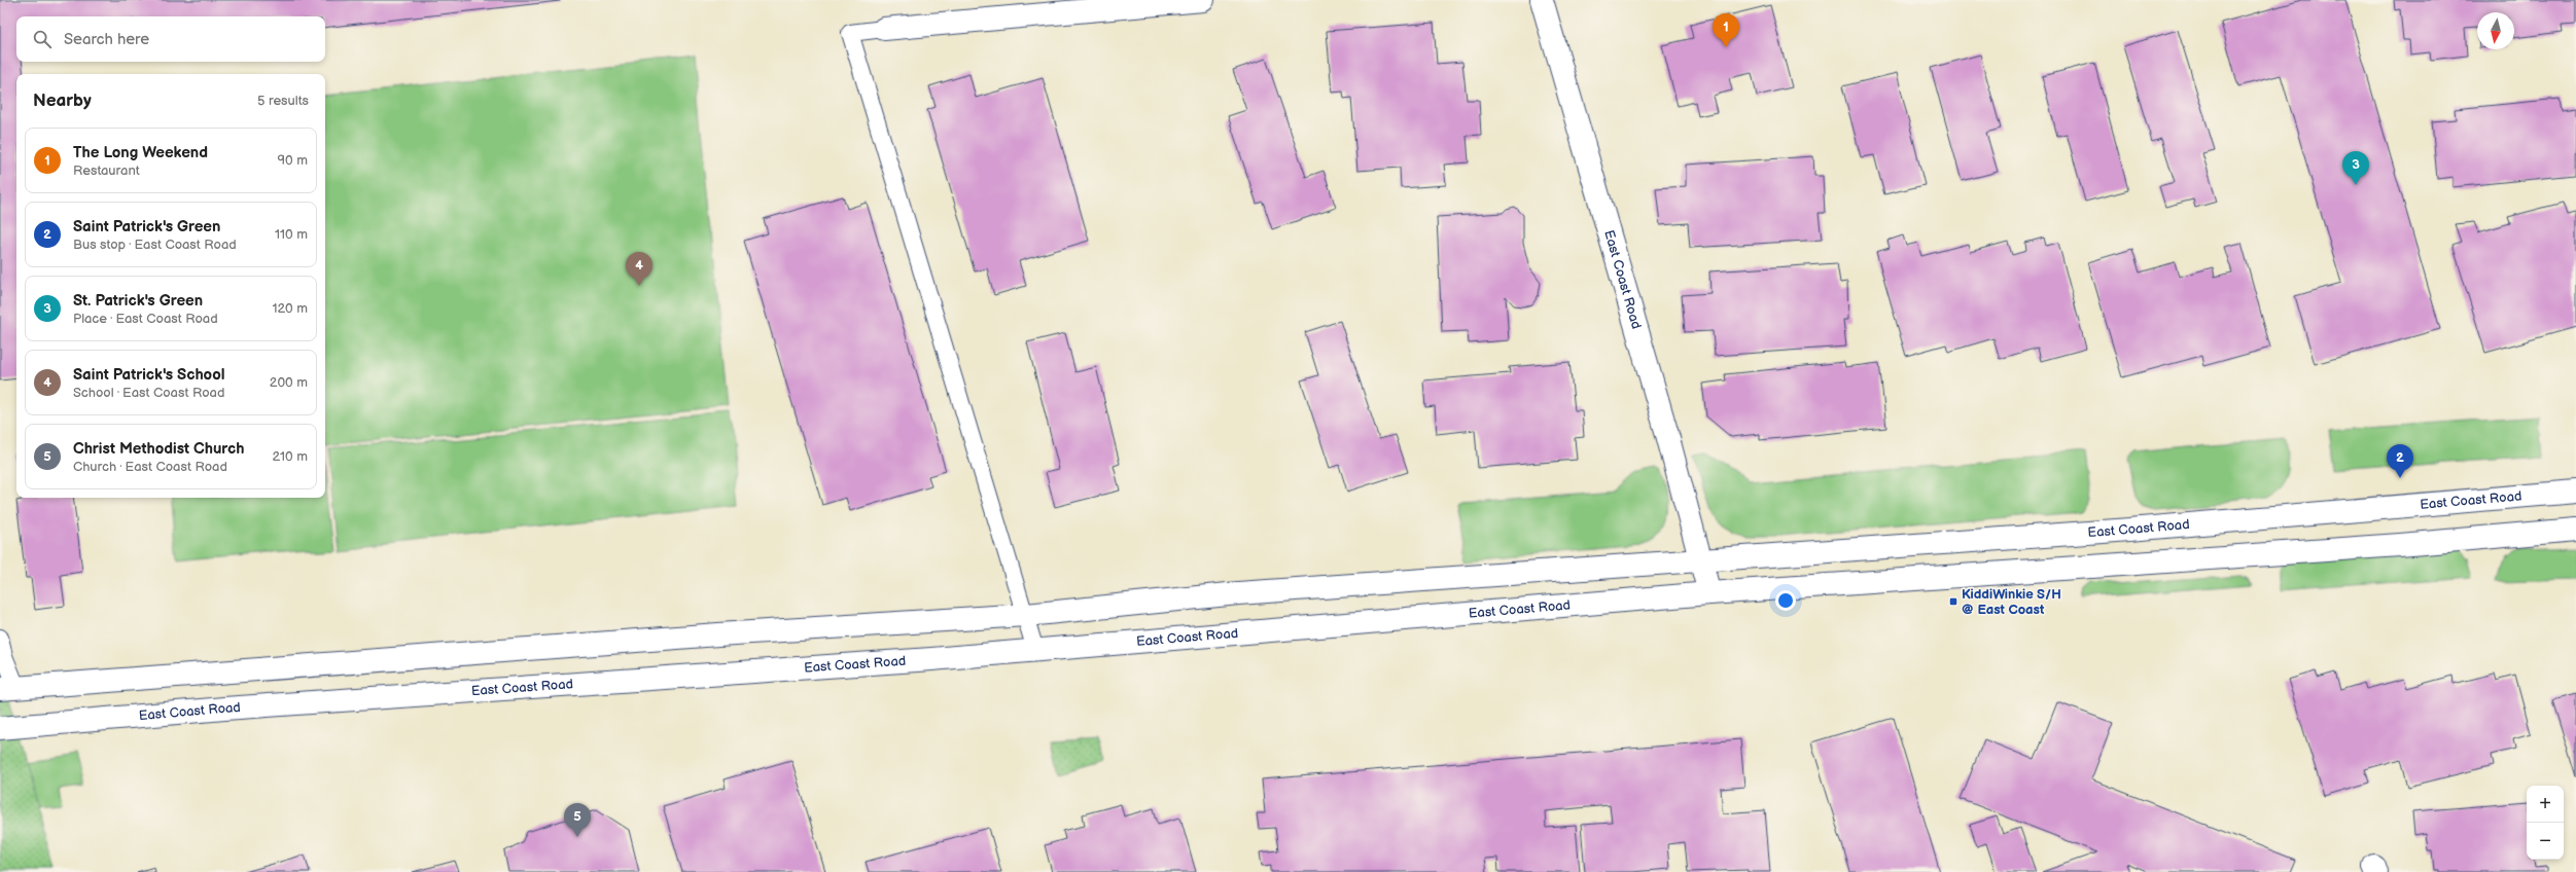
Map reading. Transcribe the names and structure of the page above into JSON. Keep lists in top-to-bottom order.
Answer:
{
  "streets": {
    "main road": ["East Coast Road"]
  },
  "places": {
    "transit": ["KiddiWinkie S/H @ East Coast"]
  },
  "north": "bottom",
  "page": {
    "pins": [
      "1",
      "3",
      "4",
      "2",
      "5"
    ],
    "search": "Search here",
    "heading": ["Nearby", "5 results"],
    "list": [
      {
        "mark": "1",
        "name": "The Long Weekend",
        "note": "Restaurant",
        "value": "90 m"
      },
      {
        "mark": "2",
        "name": "Saint Patrick's Green",
        "note": "Bus stop · East Coast Road",
        "value": "110 m"
      },
      {
        "mark": "3",
        "name": "St. Patrick's Green",
        "note": "Place · East Coast Road",
        "value": "120 m"
      },
      {
        "mark": "4",
        "name": "Saint Patrick's School",
        "note": "School · East Coast Road",
        "value": "200 m"
      },
      {
        "mark": "5",
        "name": "Christ Methodist Church",
        "note": "Church · East Coast Road",
        "value": "210 m"
      }
    ],
    "map_buttons": ["+", "−"]
  }
}
